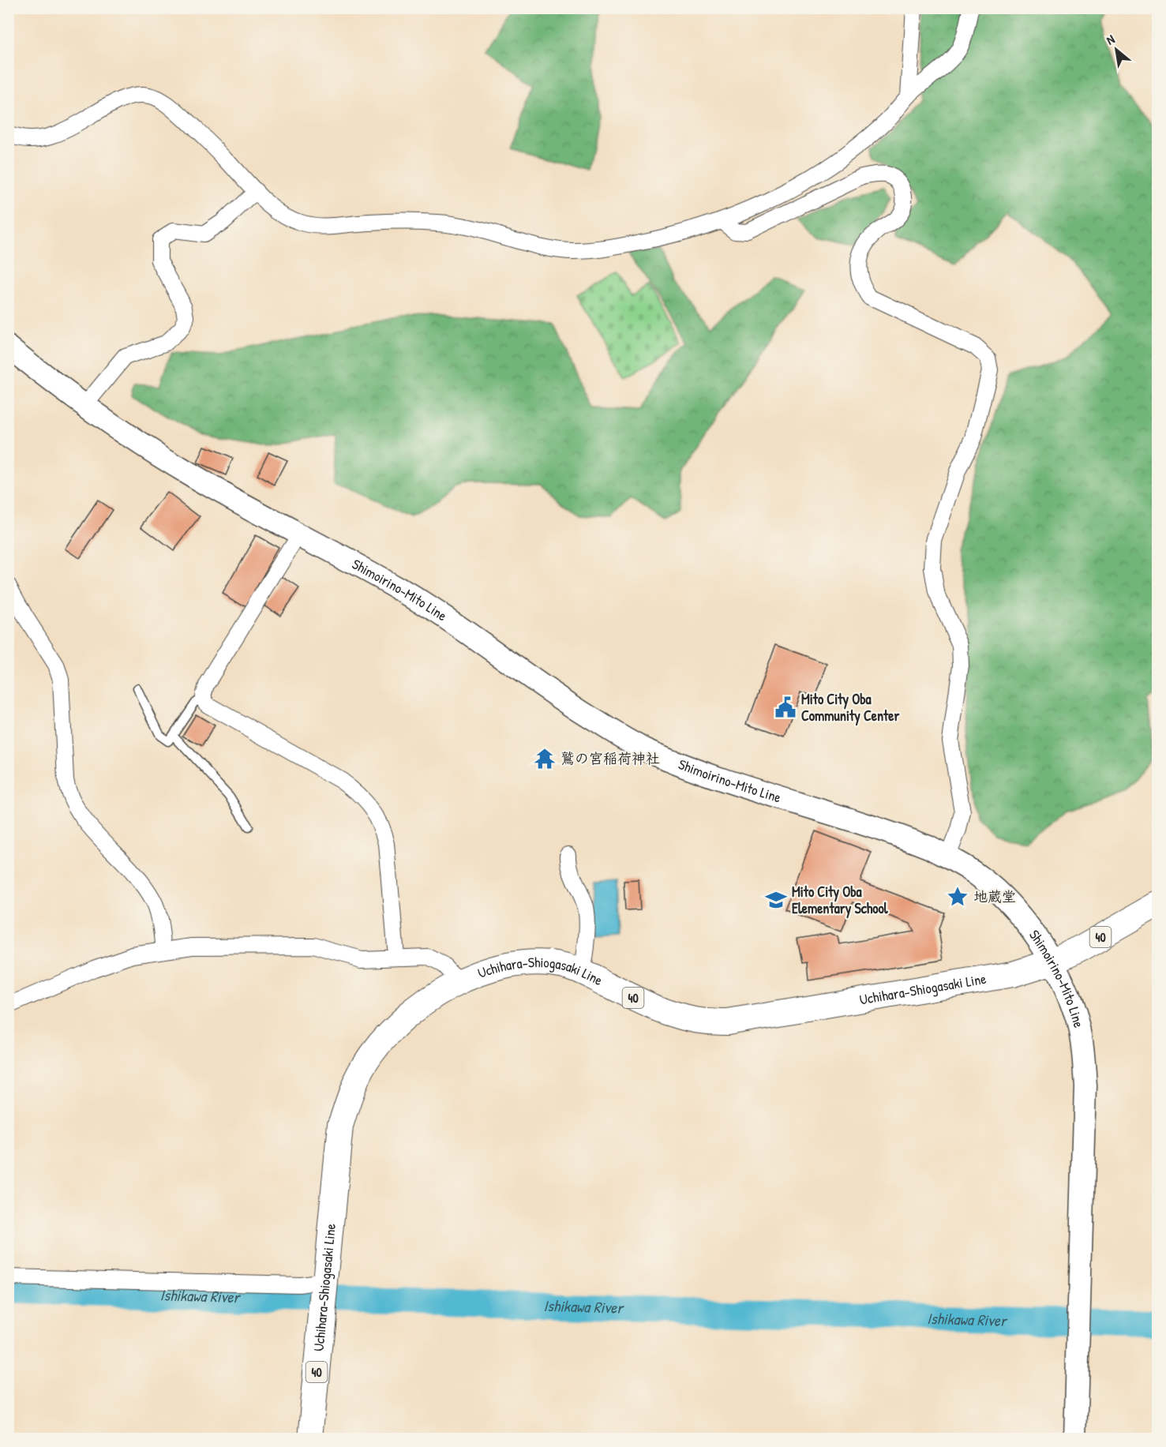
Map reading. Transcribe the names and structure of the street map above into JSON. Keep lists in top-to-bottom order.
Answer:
{
  "streets": {
    "main road": ["Shimoirino-Mito Line", "40", "Uchihara-Shiogasaki Line"]
  },
  "crossings": [
    ["Shimoirino-Mito Line", "Uchihara-Shiogasaki Line"]
  ],
  "water": ["Ishikawa River"],
  "places": {
    "public building": ["Mito City Oba Community Center"],
    "temple": ["鷲の宮稲荷神社"],
    "place": ["地蔵堂"],
    "school or university": ["Mito City Oba Elementary School"]
  },
  "north": "top left"
}
